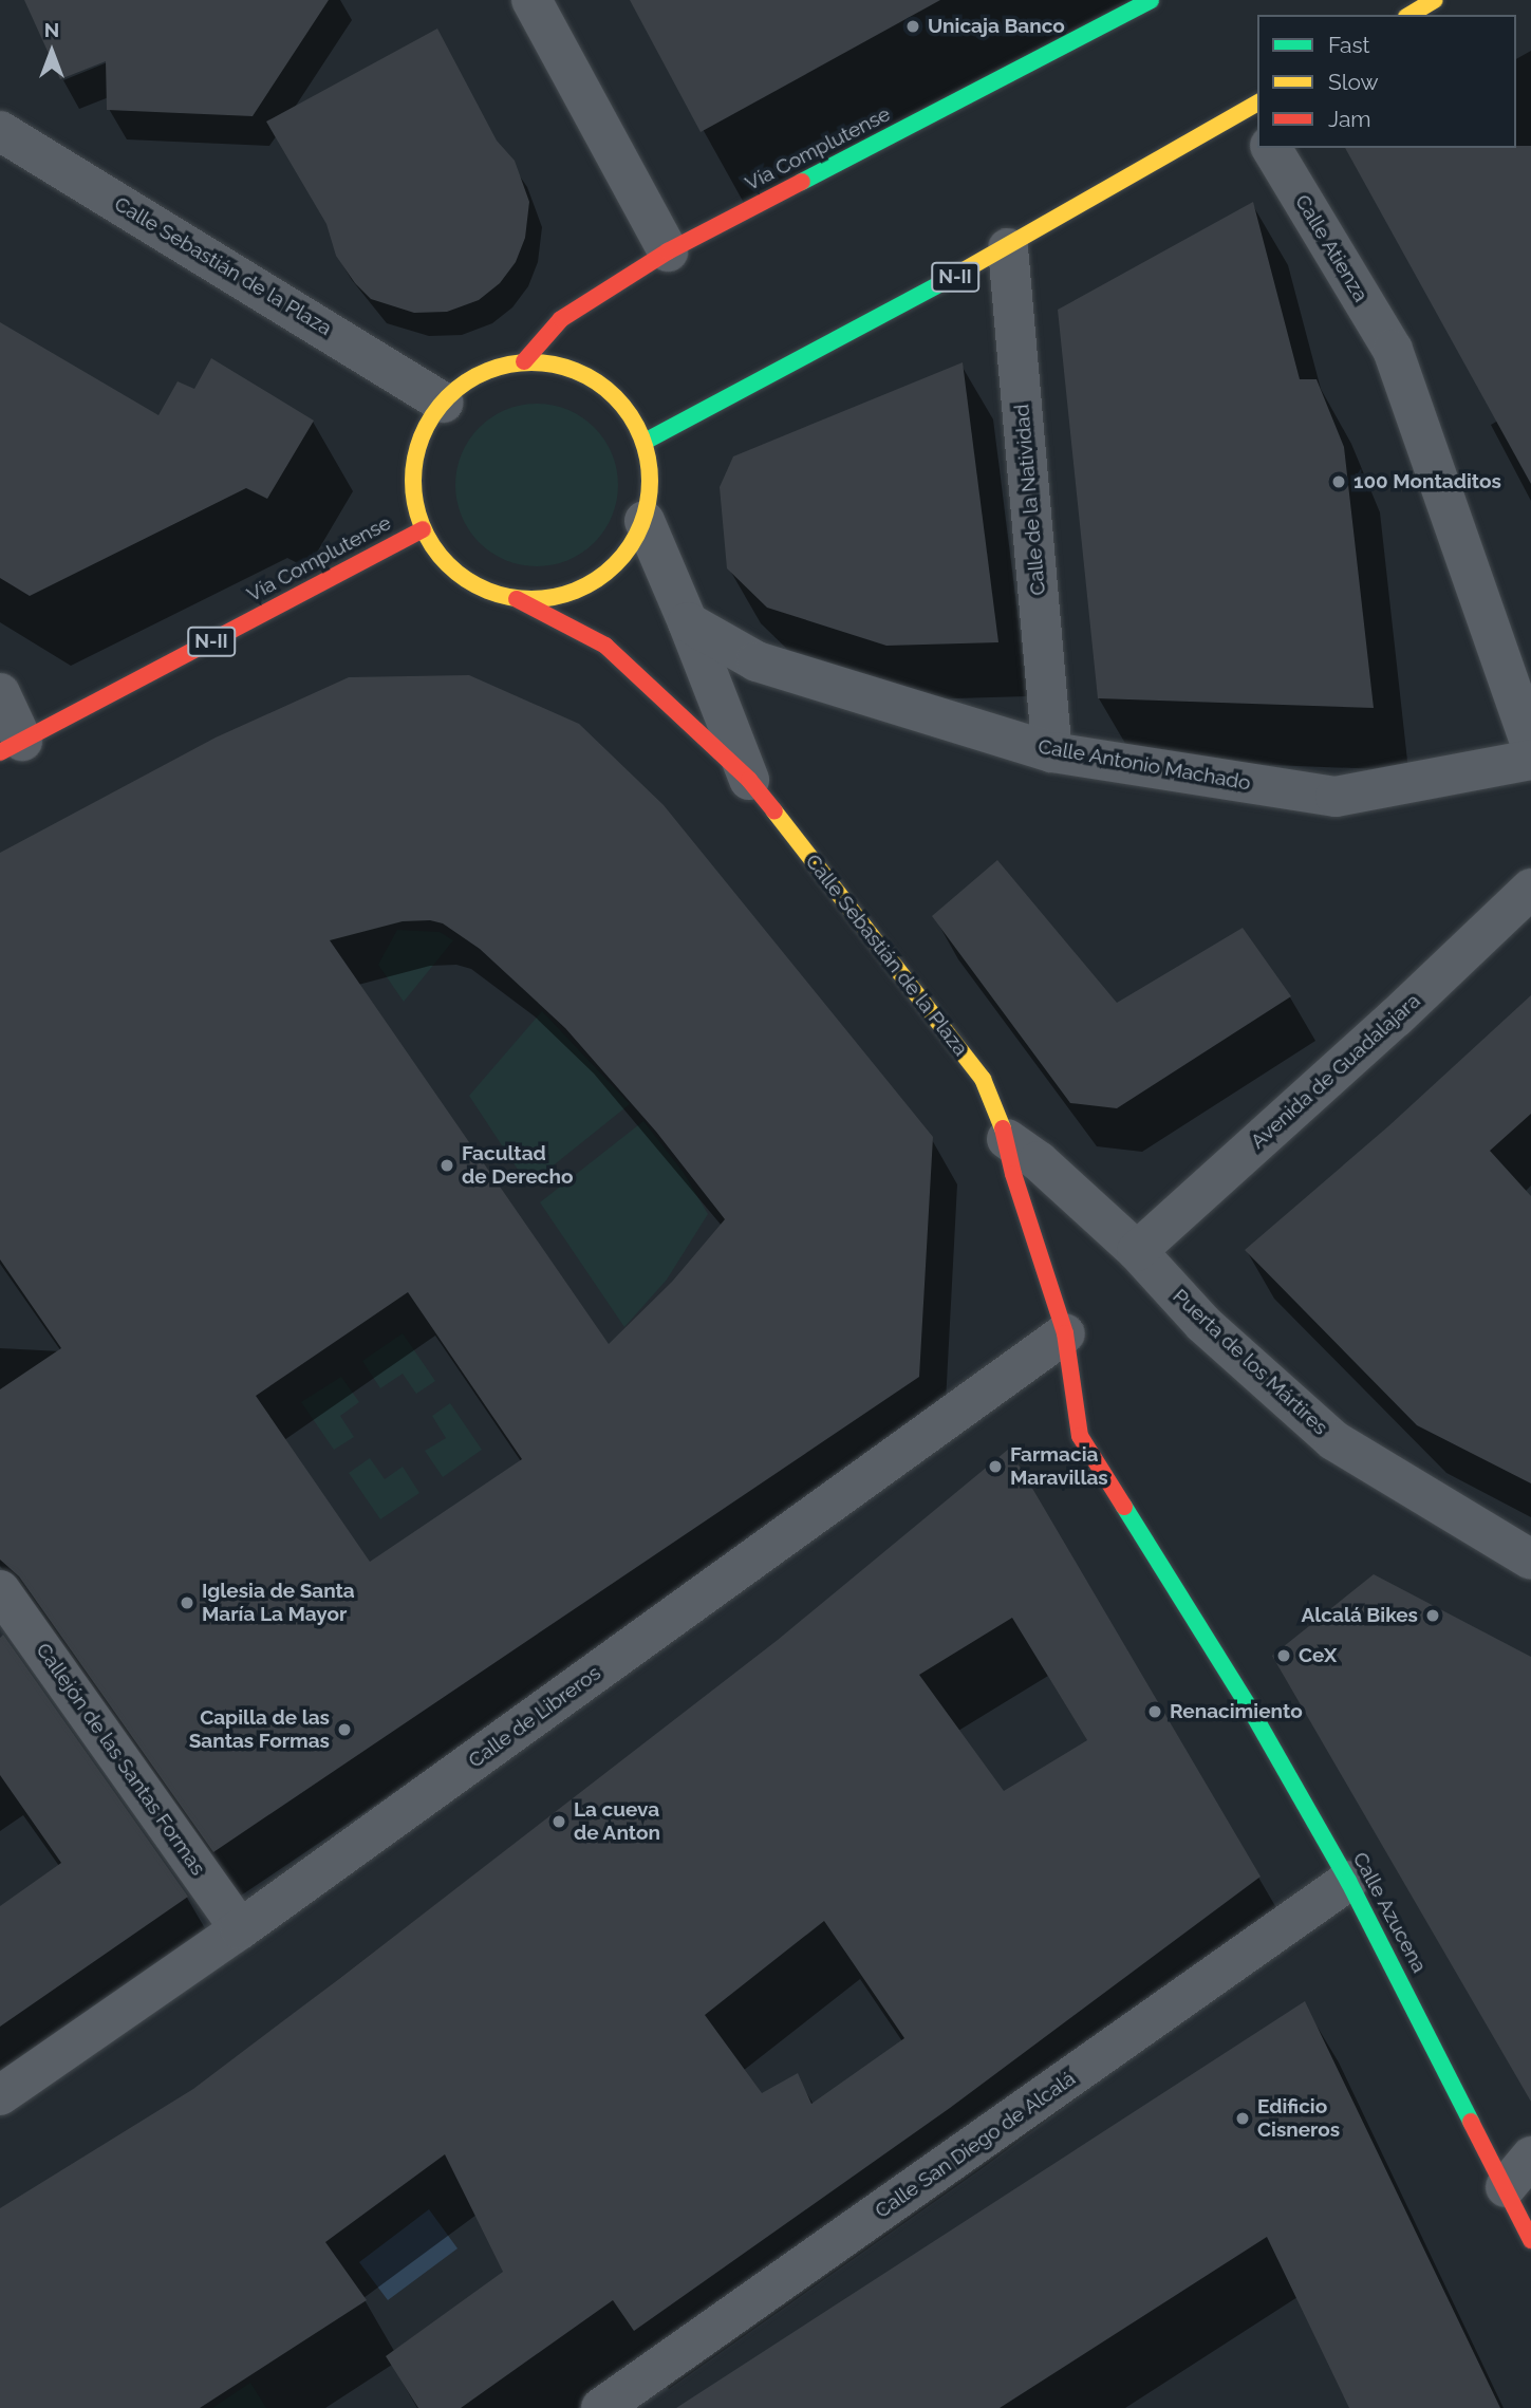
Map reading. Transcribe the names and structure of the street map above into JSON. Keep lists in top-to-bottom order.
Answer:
{
  "streets": {
    "main road": [
      "Vía Complutense",
      "Calle Sebastián de la Plaza",
      "N-II",
      "Calle Azucena"
    ],
    "street": [
      "Calle Atienza",
      "Calle de la Natividad",
      "Calle Antonio Machado",
      "Avenida de Guadalajara",
      "Puerta de los Mártires",
      "Calle de Libreros",
      "Callejón de las Santas Formas",
      "Calle San Diego de Alcalá"
    ]
  },
  "crossings": [
    ["Vía Complutense", "Calle Sebastián de la Plaza"],
    ["Vía Complutense", "N-II"],
    ["Calle Sebastián de la Plaza", "N-II"],
    ["Calle Sebastián de la Plaza", "Calle Antonio Machado"],
    ["Calle Sebastián de la Plaza", "Puerta de los Mártires"],
    ["N-II", "Calle de la Natividad"],
    ["Calle de la Natividad", "Calle Antonio Machado"],
    ["Avenida de Guadalajara", "Puerta de los Mártires"],
    ["Calle de Libreros", "Callejón de las Santas Formas"],
    ["Calle de Libreros", "Calle Azucena"],
    ["Calle Azucena", "Calle San Diego de Alcalá"]
  ],
  "places": [
    "Unicaja Banco",
    "100 Montaditos",
    "Facultad de Derecho",
    "Farmacia Maravillas",
    "Iglesia de Santa María La Mayor",
    "Alcalá Bikes",
    "CeX",
    "Renacimiento",
    "Capilla de las Santas Formas",
    "La cueva de Anton",
    "Edificio Cisneros"
  ],
  "legend": ["Fast", "Slow", "Jam"],
  "north": "top"
}
